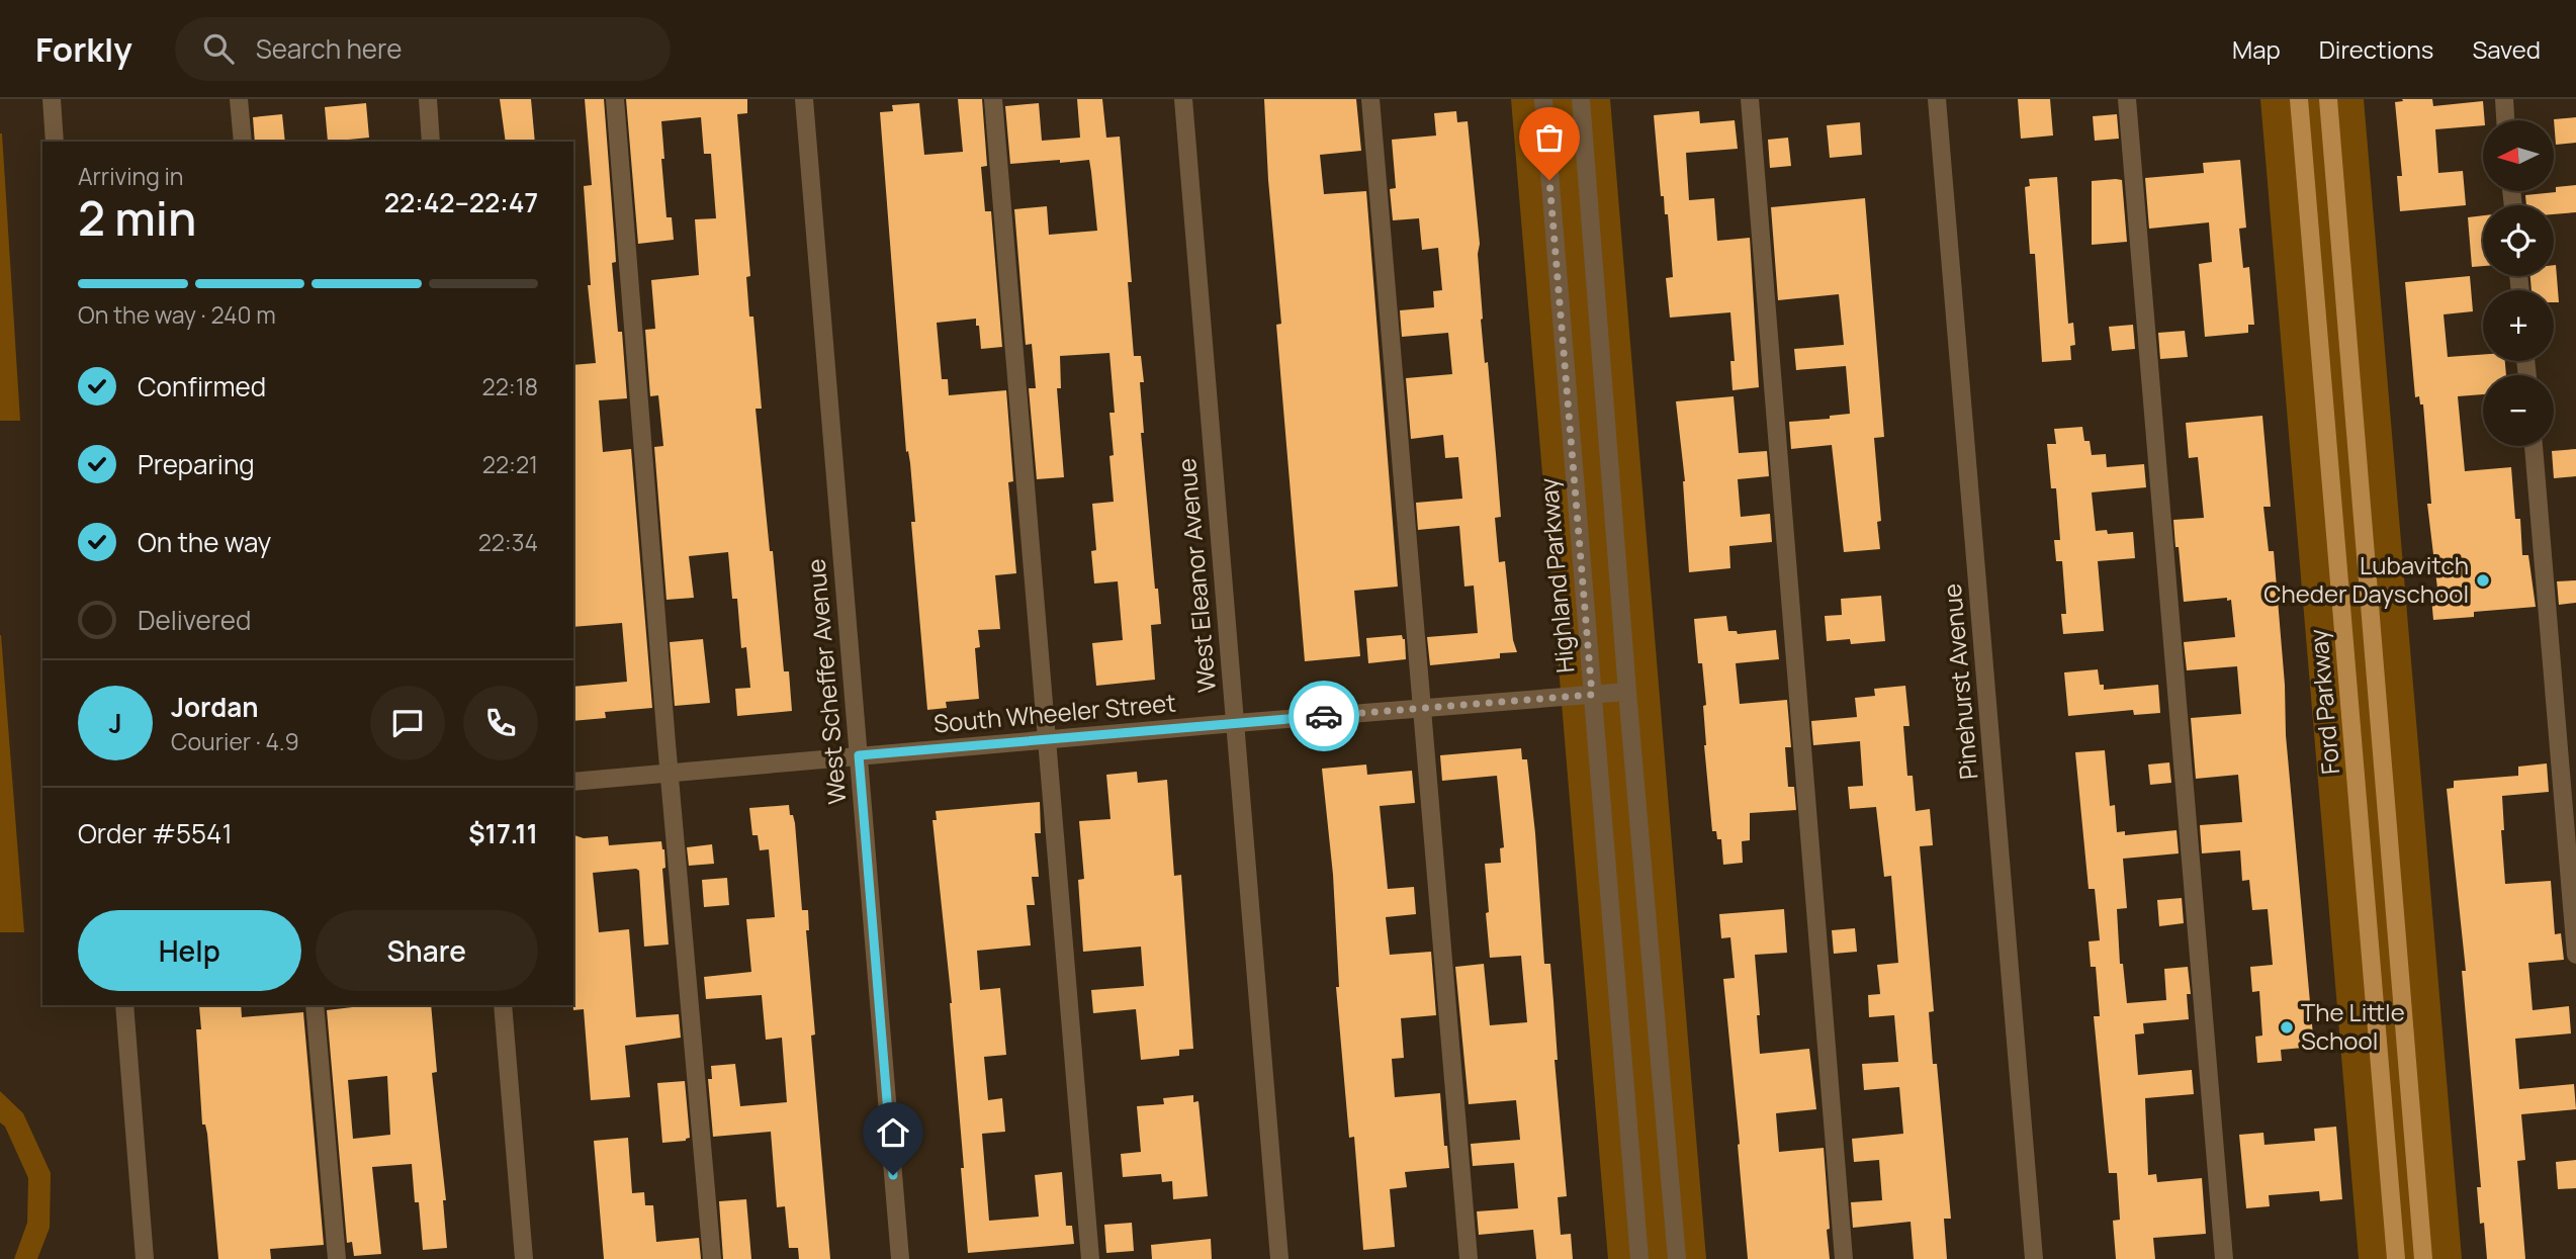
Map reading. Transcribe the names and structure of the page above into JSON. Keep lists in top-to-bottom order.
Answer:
{
  "streets": {
    "main road": ["Ford Parkway"],
    "street": [
      "West Eleanor Avenue",
      "Highland Parkway",
      "West Scheffer Avenue",
      "Pinehurst Avenue",
      "South Wheeler Street"
    ]
  },
  "crossings": [
    ["West Eleanor Avenue", "South Wheeler Street"],
    ["Highland Parkway", "South Wheeler Street"],
    ["West Scheffer Avenue", "South Wheeler Street"]
  ],
  "places": ["Lubavitch Cheder Dayschool", "The Little School"],
  "north": "left",
  "page": {
    "header": "Forkly",
    "search": "Search here",
    "nav": ["Map", "Directions", "Saved"],
    "map_buttons": ["+", "−"],
    "heading": ["2 min", "Arriving in", "22:42–22:47"],
    "panel": [
      "Jordan",
      "Courier · 4.9",
      "Order #5541",
      "$17.11"
    ],
    "bar": "On the way · 240 m",
    "list": [
      ["Confirmed", "22:18"],
      ["Preparing", "22:21"],
      ["On the way", "22:34"],
      "Delivered"
    ],
    "round": "J",
    "buttons": ["Help", "Share"]
  }
}
